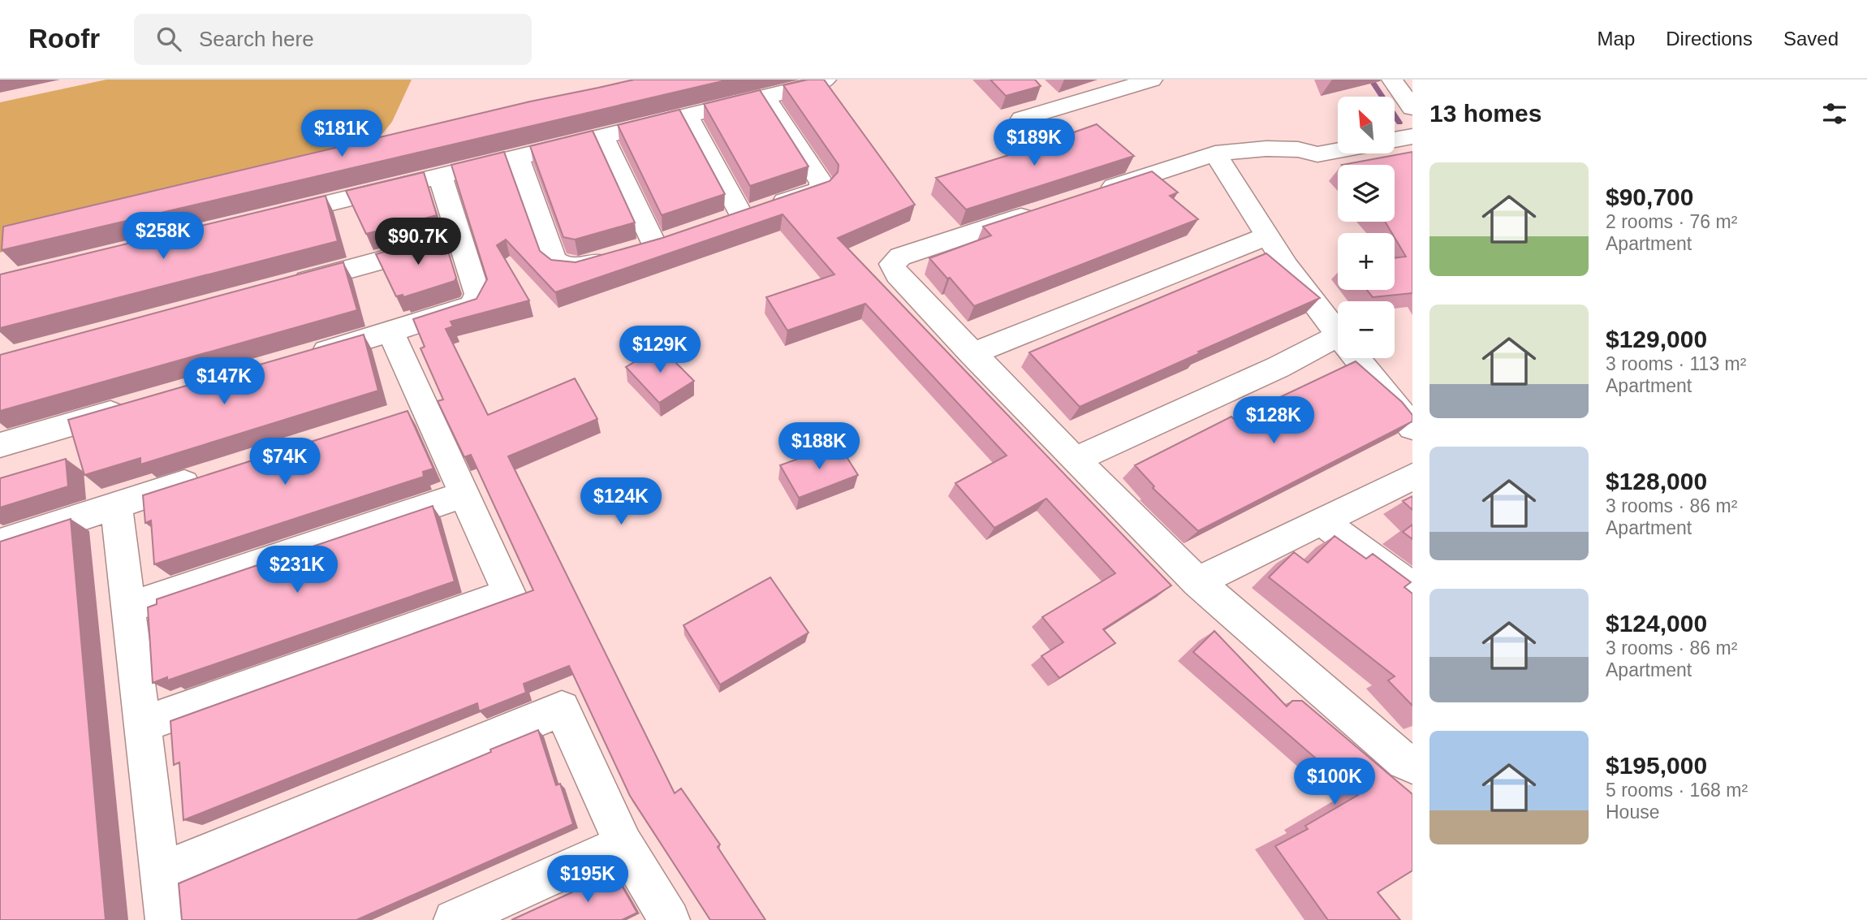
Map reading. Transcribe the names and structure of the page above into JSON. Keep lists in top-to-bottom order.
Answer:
{
  "north": "top left",
  "page": {
    "header": "Roofr",
    "search": "Search here",
    "nav": ["Map", "Directions", "Saved"],
    "heading": "13 homes",
    "map_buttons": ["+", "−"],
    "price": [
      "$181K",
      "$189K",
      "$258K",
      "$90.7K",
      "$129K",
      "$147K",
      "$128K",
      "$188K",
      "$74K",
      "$124K",
      "$231K",
      "$100K",
      "$195K"
    ],
    "list": [
      {
        "name": "$90,700",
        "note": "2 rooms · 76 m² · Apartment"
      },
      {
        "name": "$129,000",
        "note": "3 rooms · 113 m² · Apartment"
      },
      {
        "name": "$128,000",
        "note": "3 rooms · 86 m² · Apartment"
      },
      {
        "name": "$124,000",
        "note": "3 rooms · 86 m² · Apartment"
      },
      {
        "name": "$195,000",
        "note": "5 rooms · 168 m² · House"
      }
    ]
  }
}
